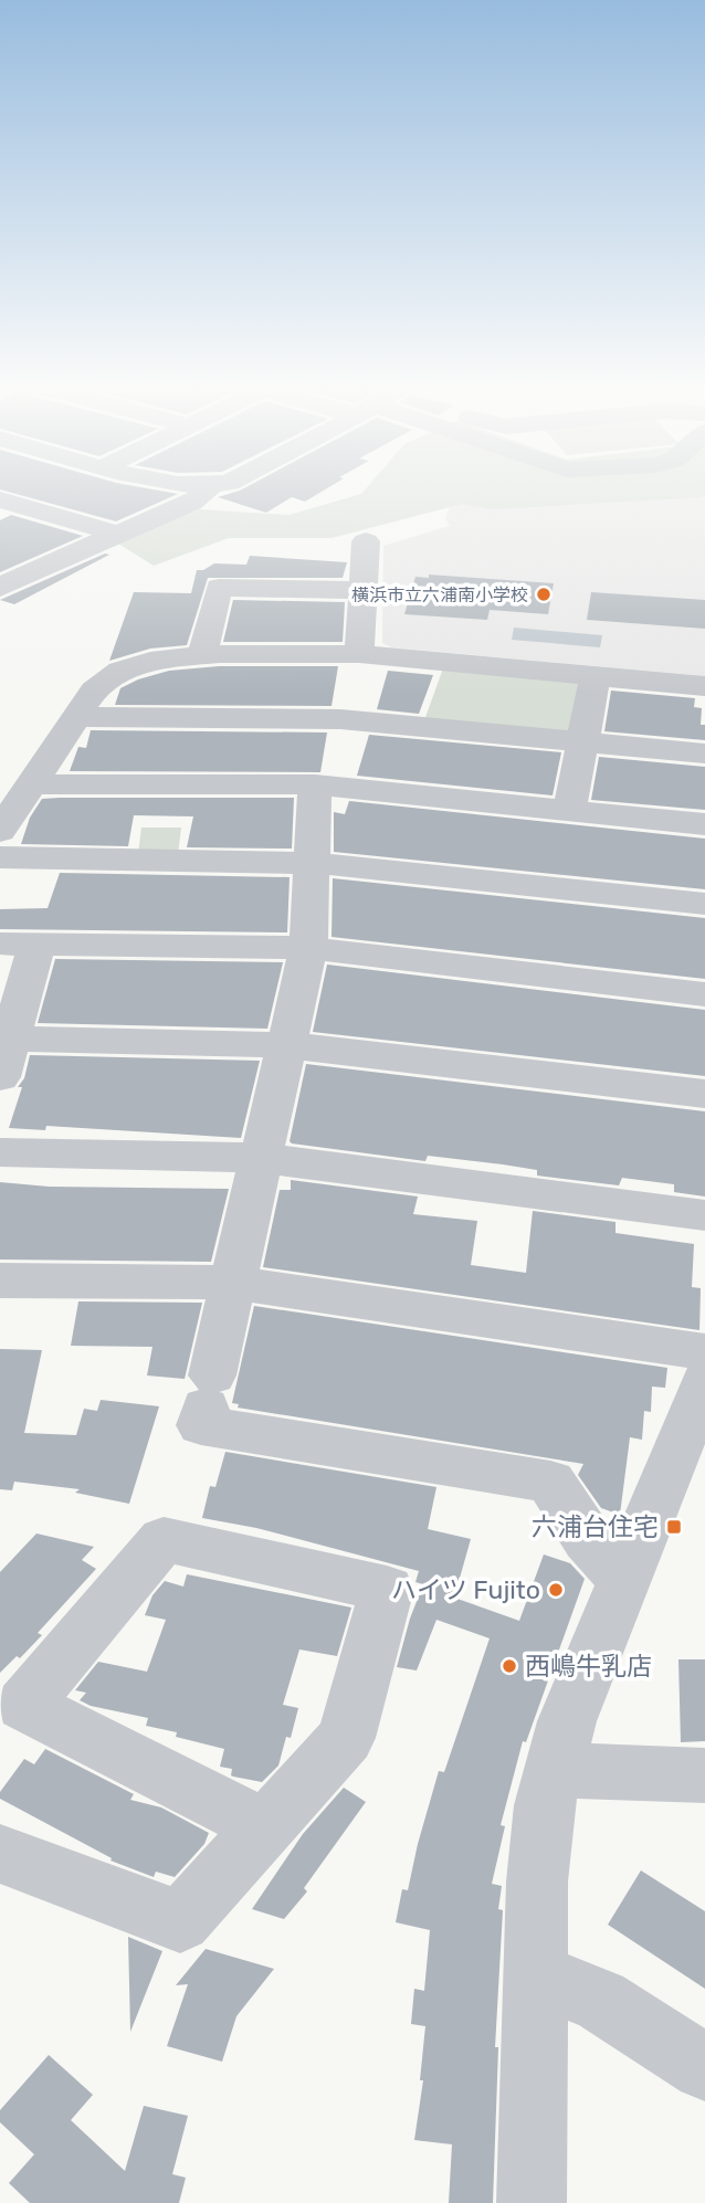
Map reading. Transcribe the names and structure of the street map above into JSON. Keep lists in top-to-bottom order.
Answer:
{
  "places": {
    "other": ["横浜市立六浦南小学校", "ハイツ Fujito", "西嶋牛乳店"],
    "transit": ["六浦台住宅"]
  }
}
